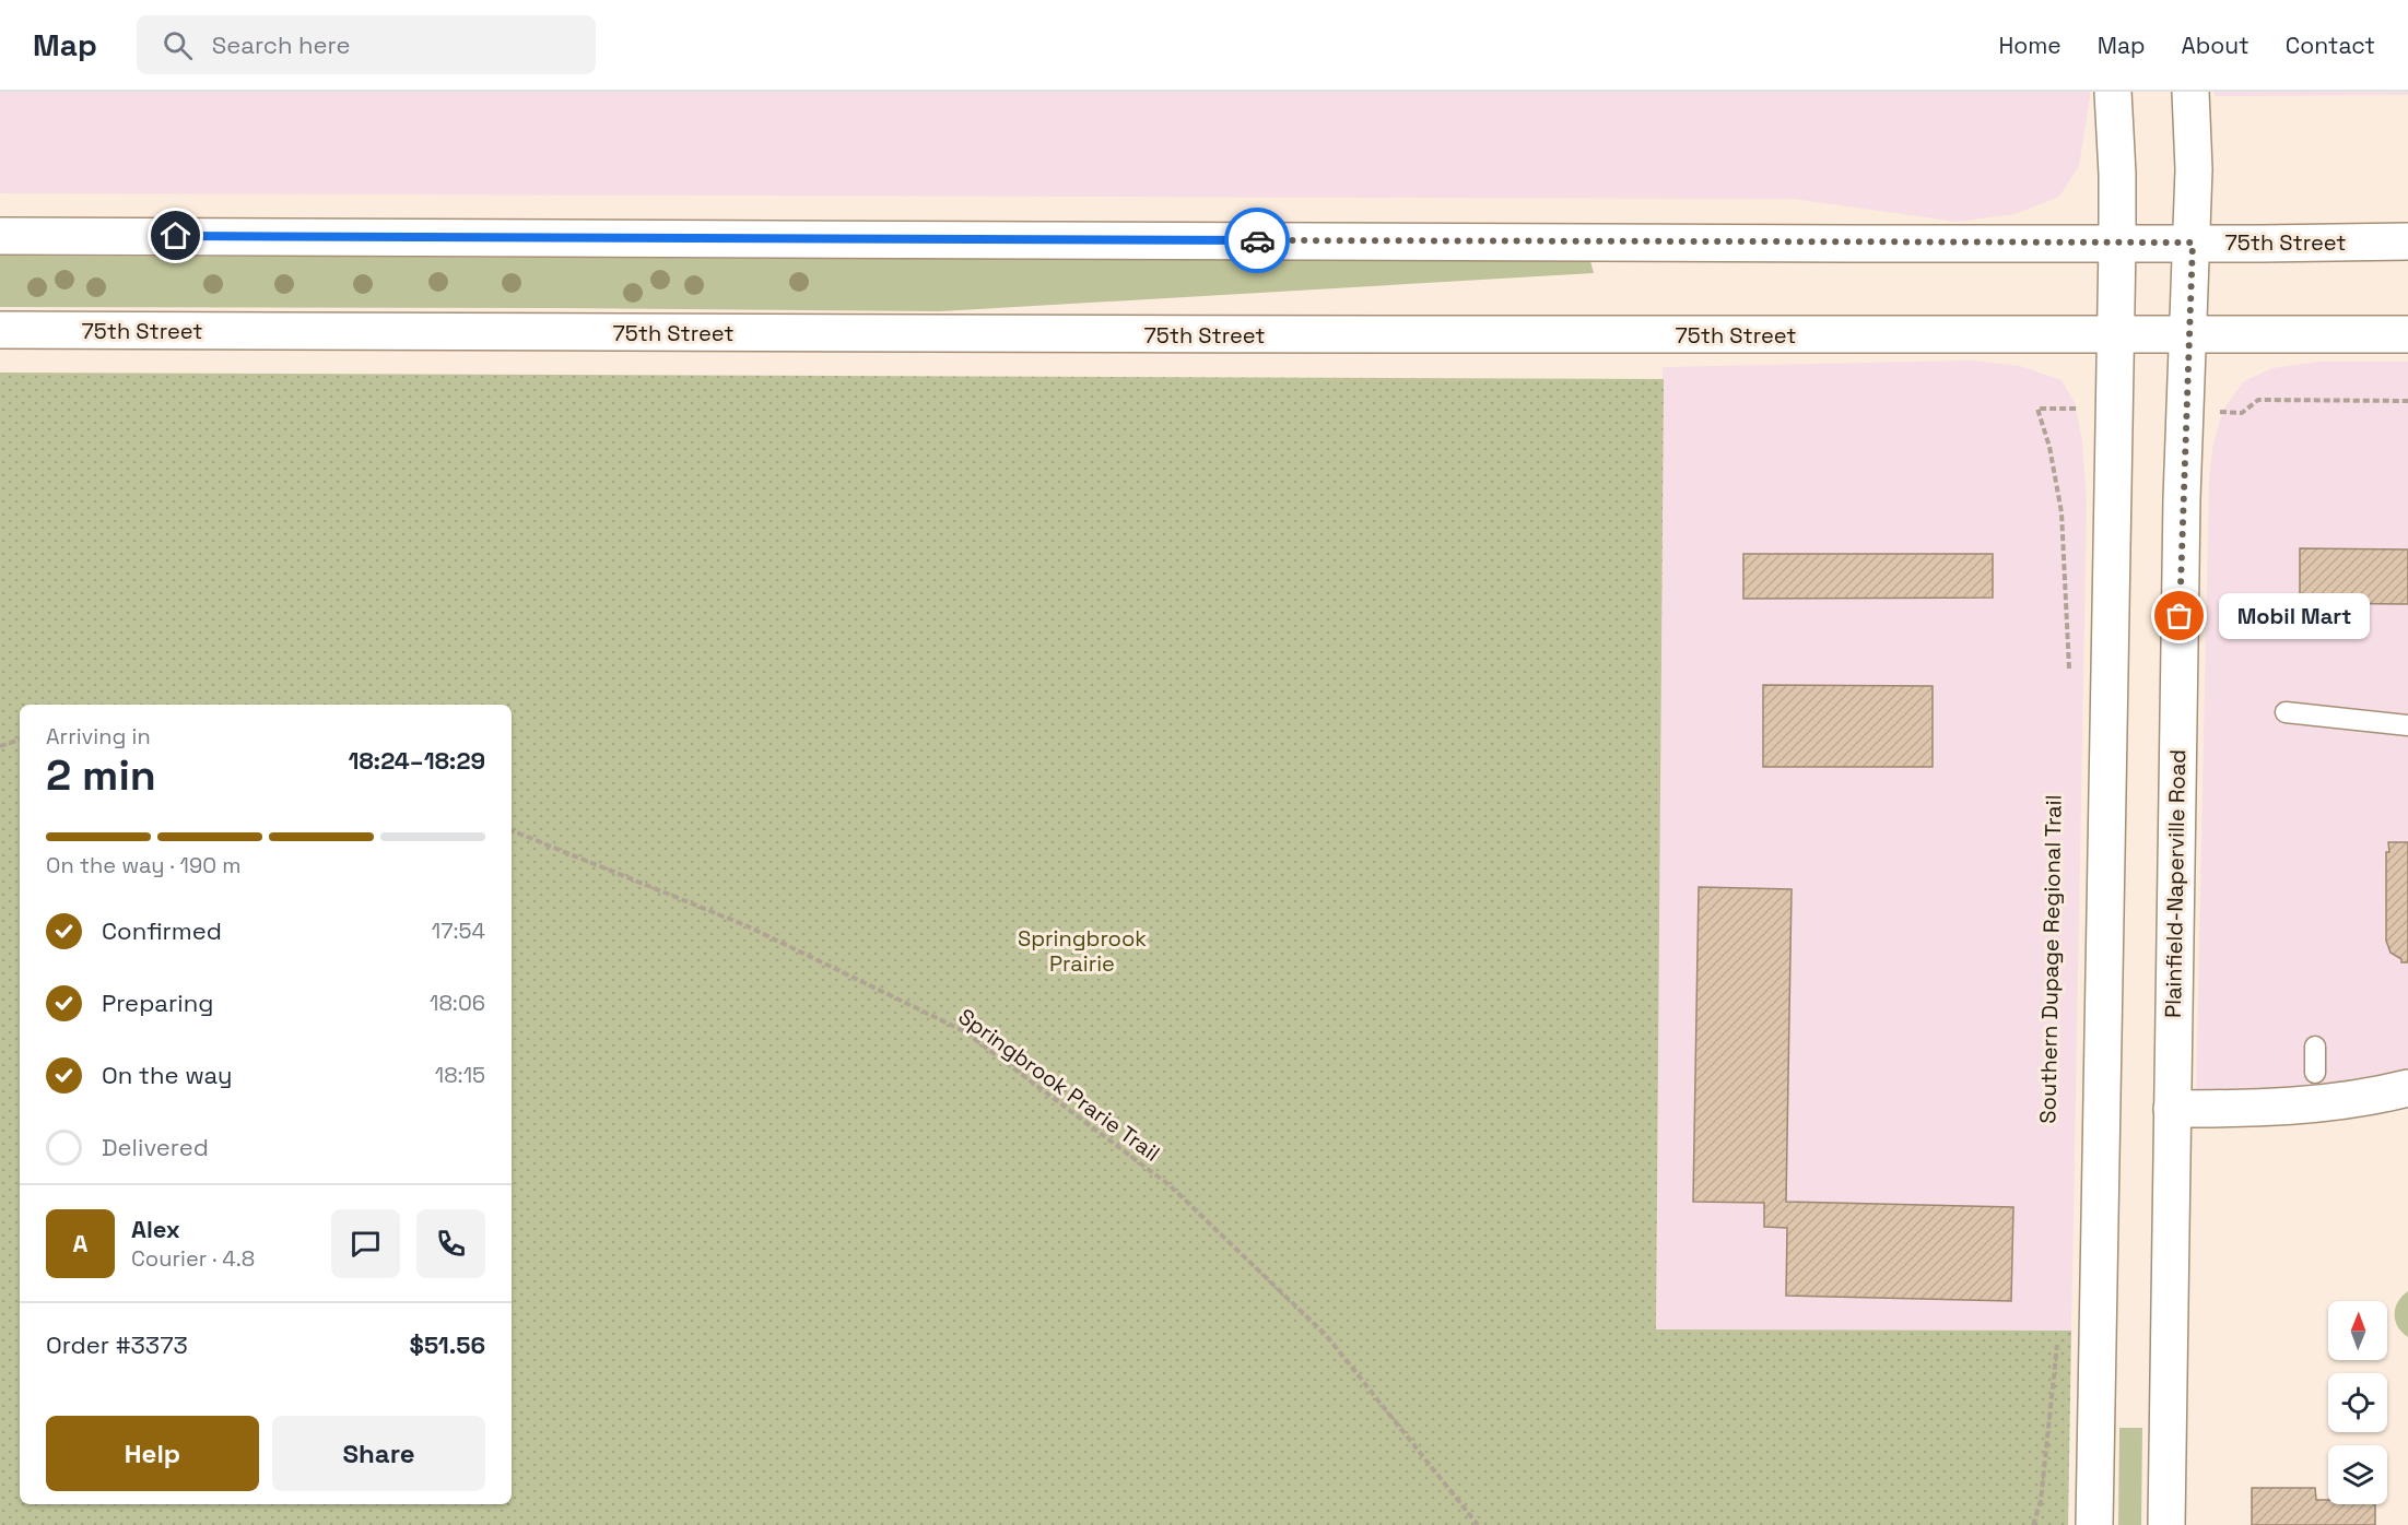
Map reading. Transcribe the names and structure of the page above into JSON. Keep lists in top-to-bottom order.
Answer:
{
  "streets": {
    "main road": ["75th Street", "Plainfield-Naperville Road"],
    "path": ["Springbrook Prarie Trail"]
  },
  "crossings": [
    ["75th Street", "Plainfield-Naperville Road"]
  ],
  "parks": ["Springbrook Prairie"],
  "places": ["Mobil Mart"],
  "north": "top",
  "page": {
    "header": "Map",
    "search": "Search here",
    "nav": [
      "Home",
      "Map",
      "About",
      "Contact"
    ],
    "bubble": "Mobil Mart",
    "heading": ["2 min", "Arriving in", "18:24–18:29"],
    "panel": [
      "Alex",
      "Courier · 4.8",
      "Order #3373",
      "$51.56"
    ],
    "bar": "On the way · 190 m",
    "list": [
      ["Confirmed", "17:54"],
      ["Preparing", "18:06"],
      ["On the way", "18:15"],
      "Delivered"
    ],
    "round": "A",
    "buttons": ["Help", "Share"]
  }
}
